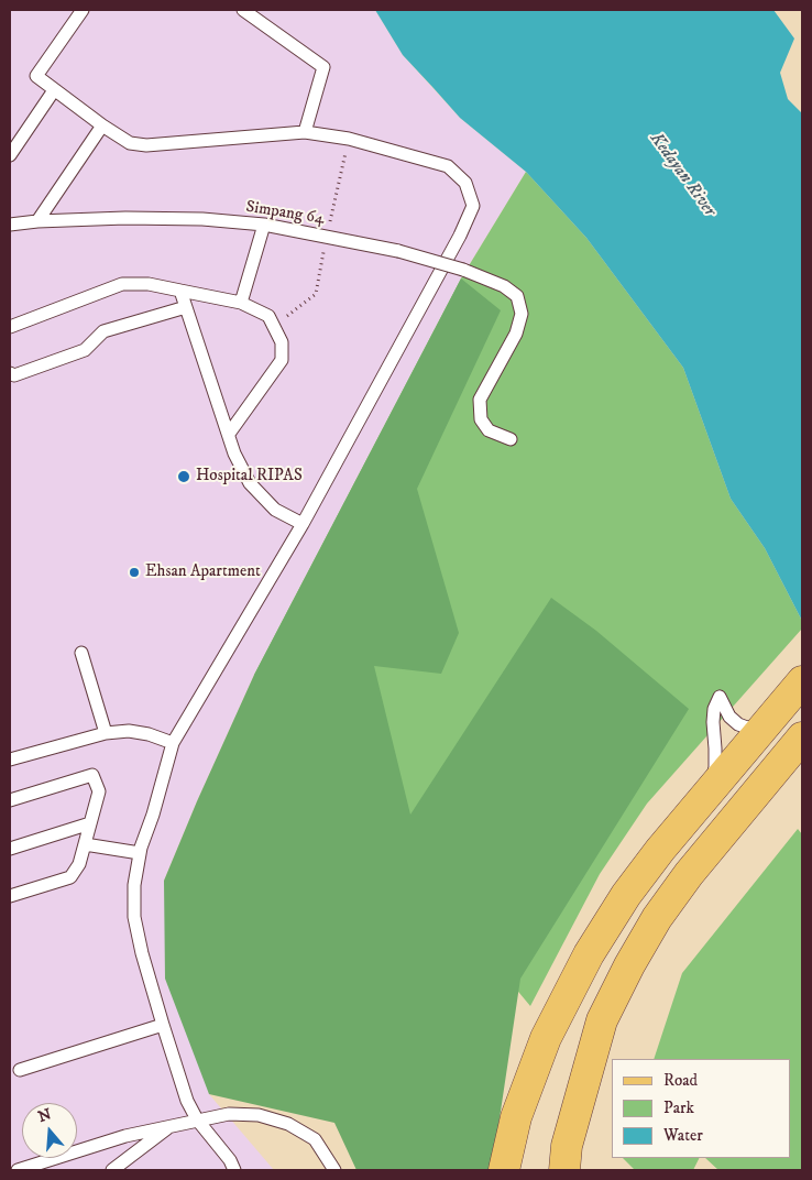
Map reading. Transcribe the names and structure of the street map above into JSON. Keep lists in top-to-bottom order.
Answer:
{
  "streets": {
    "lane": ["Simpang 64"]
  },
  "water": ["Kedayan River"],
  "places": ["Hospital RIPAS", "Ehsan Apartment"],
  "legend": ["Road", "Park", "Water"],
  "north": "top"
}
